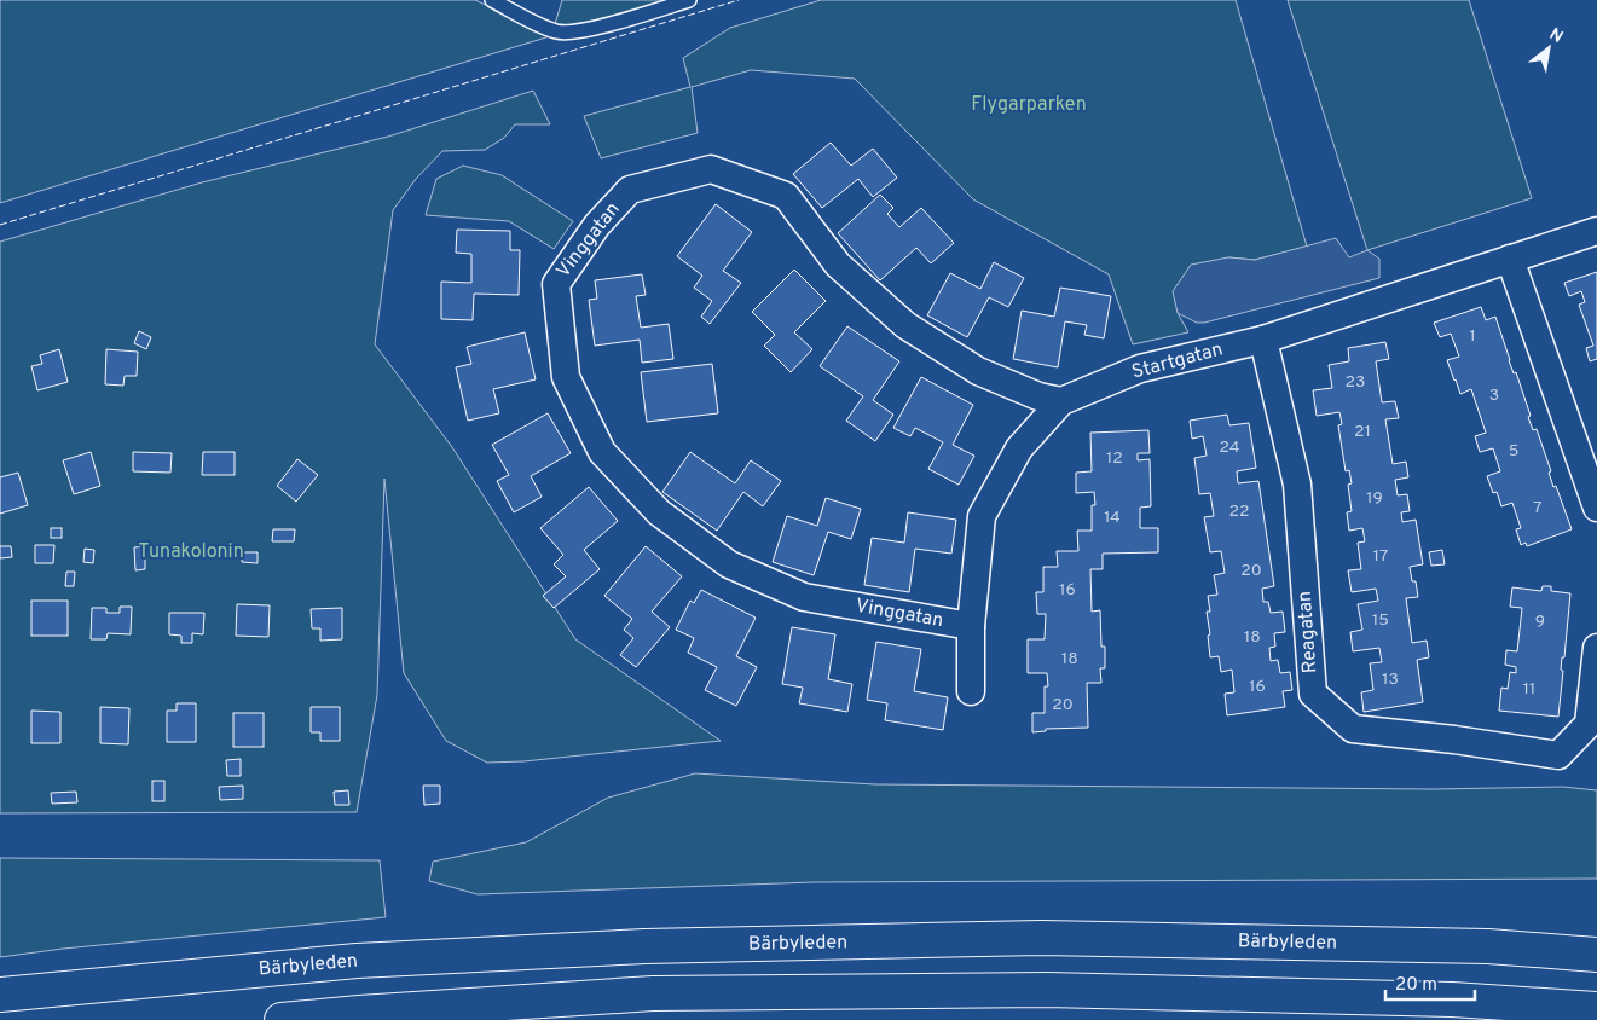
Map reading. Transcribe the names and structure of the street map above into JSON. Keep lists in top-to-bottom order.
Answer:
{
  "streets": {
    "main road": ["Bärbyleden"],
    "street": ["Vinggatan", "Startgatan", "Reagatan"]
  },
  "crossings": [
    ["Vinggatan", "Startgatan"],
    ["Startgatan", "Reagatan"]
  ],
  "parks": ["Flygarparken", "Tunakolonin"],
  "house_numbers": [
    "1",
    "23",
    "3",
    "21",
    "24",
    "5",
    "12",
    "19",
    "7",
    "22",
    "14",
    "17",
    "20",
    "16",
    "15",
    "9",
    "18",
    "18",
    "13",
    "16",
    "11",
    "20"
  ],
  "scale_bar": "20 m",
  "north": "top right"
}
